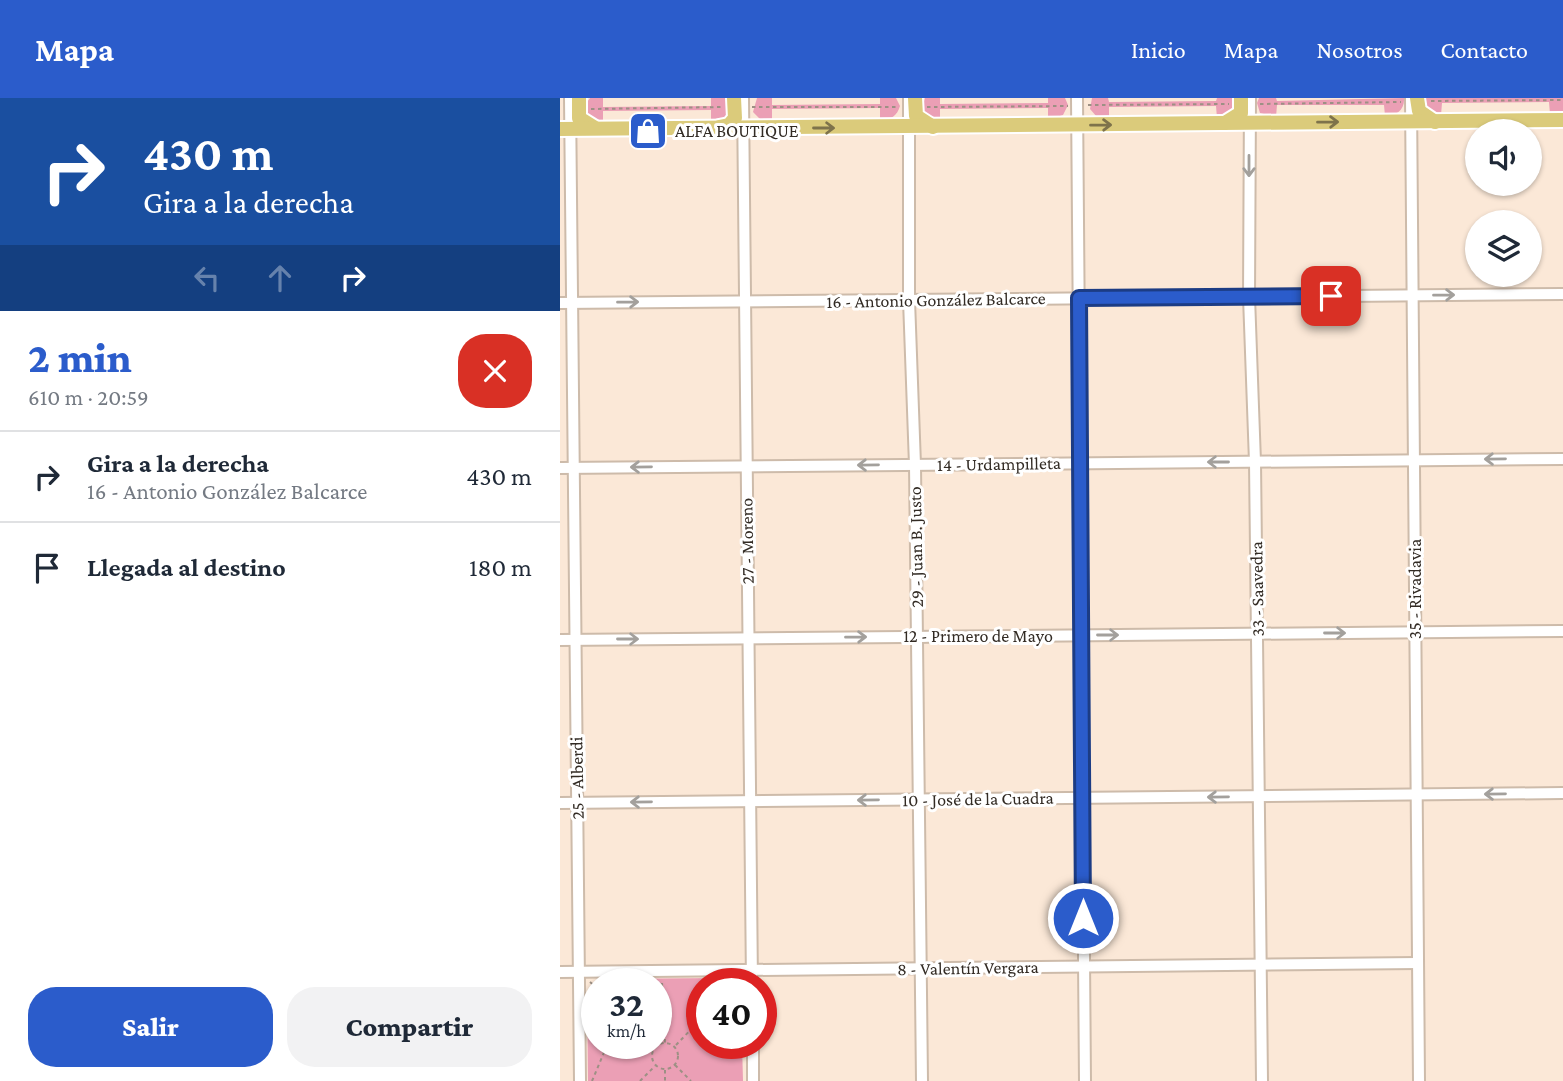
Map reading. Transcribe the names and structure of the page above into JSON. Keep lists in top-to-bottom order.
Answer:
{
  "streets": {
    "street": [
      "16 - Antonio González Balcarce",
      "14 - Urdampilleta",
      "27 - Moreno",
      "29 - Juan B. Justo",
      "33 - Saavedra",
      "35 - Rivadavia",
      "12 - Primero de Mayo",
      "25 - Alberdi",
      "10 - José de la Cuadra",
      "8 - Valentín Vergara"
    ]
  },
  "crossings": [
    ["16 - Antonio González Balcarce", "27 - Moreno"],
    ["16 - Antonio González Balcarce", "29 - Juan B. Justo"],
    ["16 - Antonio González Balcarce", "33 - Saavedra"],
    ["16 - Antonio González Balcarce", "35 - Rivadavia"],
    ["16 - Antonio González Balcarce", "25 - Alberdi"],
    ["14 - Urdampilleta", "27 - Moreno"],
    ["14 - Urdampilleta", "29 - Juan B. Justo"],
    ["14 - Urdampilleta", "33 - Saavedra"],
    ["14 - Urdampilleta", "35 - Rivadavia"],
    ["14 - Urdampilleta", "25 - Alberdi"],
    ["27 - Moreno", "12 - Primero de Mayo"],
    ["27 - Moreno", "10 - José de la Cuadra"],
    ["29 - Juan B. Justo", "12 - Primero de Mayo"],
    ["29 - Juan B. Justo", "10 - José de la Cuadra"],
    ["29 - Juan B. Justo", "8 - Valentín Vergara"],
    ["33 - Saavedra", "12 - Primero de Mayo"],
    ["33 - Saavedra", "10 - José de la Cuadra"],
    ["33 - Saavedra", "8 - Valentín Vergara"],
    ["35 - Rivadavia", "12 - Primero de Mayo"],
    ["35 - Rivadavia", "10 - José de la Cuadra"],
    ["35 - Rivadavia", "8 - Valentín Vergara"],
    ["12 - Primero de Mayo", "25 - Alberdi"],
    ["25 - Alberdi", "10 - José de la Cuadra"],
    ["25 - Alberdi", "8 - Valentín Vergara"]
  ],
  "one_way": ["14 - Urdampilleta", "12 - Primero de Mayo", "10 - José de la Cuadra"],
  "places": {
    "shop": ["ALFA BOUTIQUE"]
  },
  "page": {
    "header": "Mapa",
    "nav": [
      "Inicio",
      "Mapa",
      "Nosotros",
      "Contacto"
    ],
    "turn": ["430 m", "Gira a la derecha"],
    "heading": ["2 min", "610 m · 20:59"],
    "list": [
      {
        "name": "Gira a la derecha",
        "note": "16 - Antonio González Balcarce",
        "value": "430 m"
      },
      {
        "name": "Llegada al destino",
        "value": "180 m"
      }
    ],
    "speed": "32 km/h",
    "limit": "40",
    "buttons": ["Salir", "Compartir"]
  }
}
